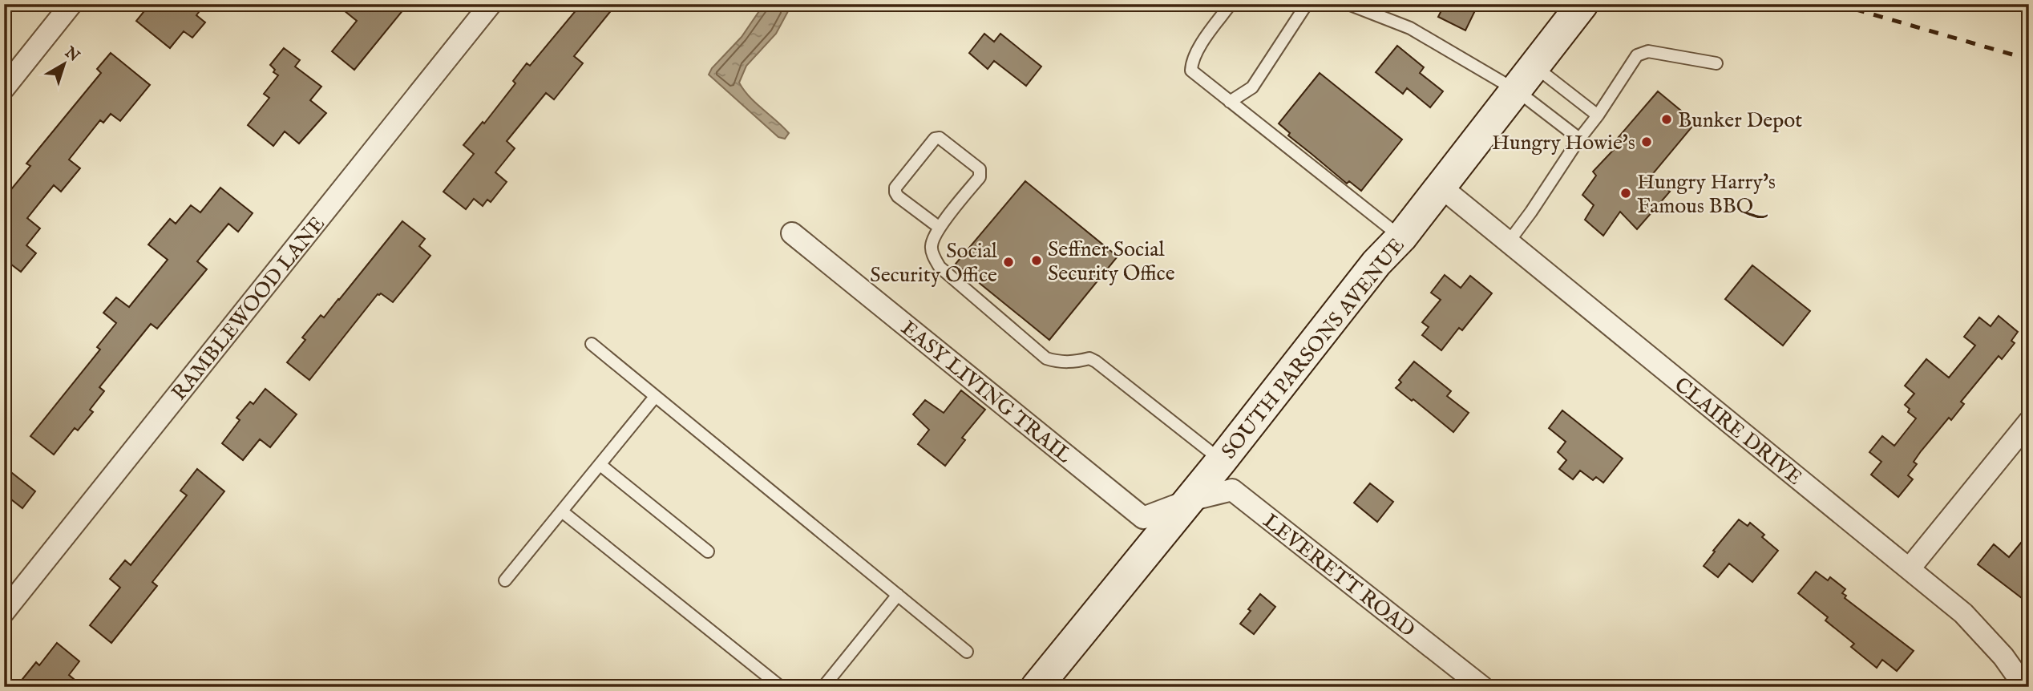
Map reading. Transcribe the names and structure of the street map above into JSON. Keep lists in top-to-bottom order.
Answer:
{
  "streets": {
    "main road": ["SOUTH PARSONS AVENUE"],
    "street": [
      "RAMBLEWOOD LANE",
      "EASY LIVING TRAIL",
      "CLAIRE DRIVE",
      "LEVERETT ROAD"
    ]
  },
  "crossings": [
    ["SOUTH PARSONS AVENUE", "EASY LIVING TRAIL"],
    ["SOUTH PARSONS AVENUE", "CLAIRE DRIVE"],
    ["SOUTH PARSONS AVENUE", "LEVERETT ROAD"],
    ["EASY LIVING TRAIL", "LEVERETT ROAD"]
  ],
  "places": [
    "Bunker Depot",
    "Hungry Howie's",
    "Hungry Harry's Famous BBQ",
    "Seffner Social Security Office",
    "Social Security Office"
  ],
  "north": "top right"
}
